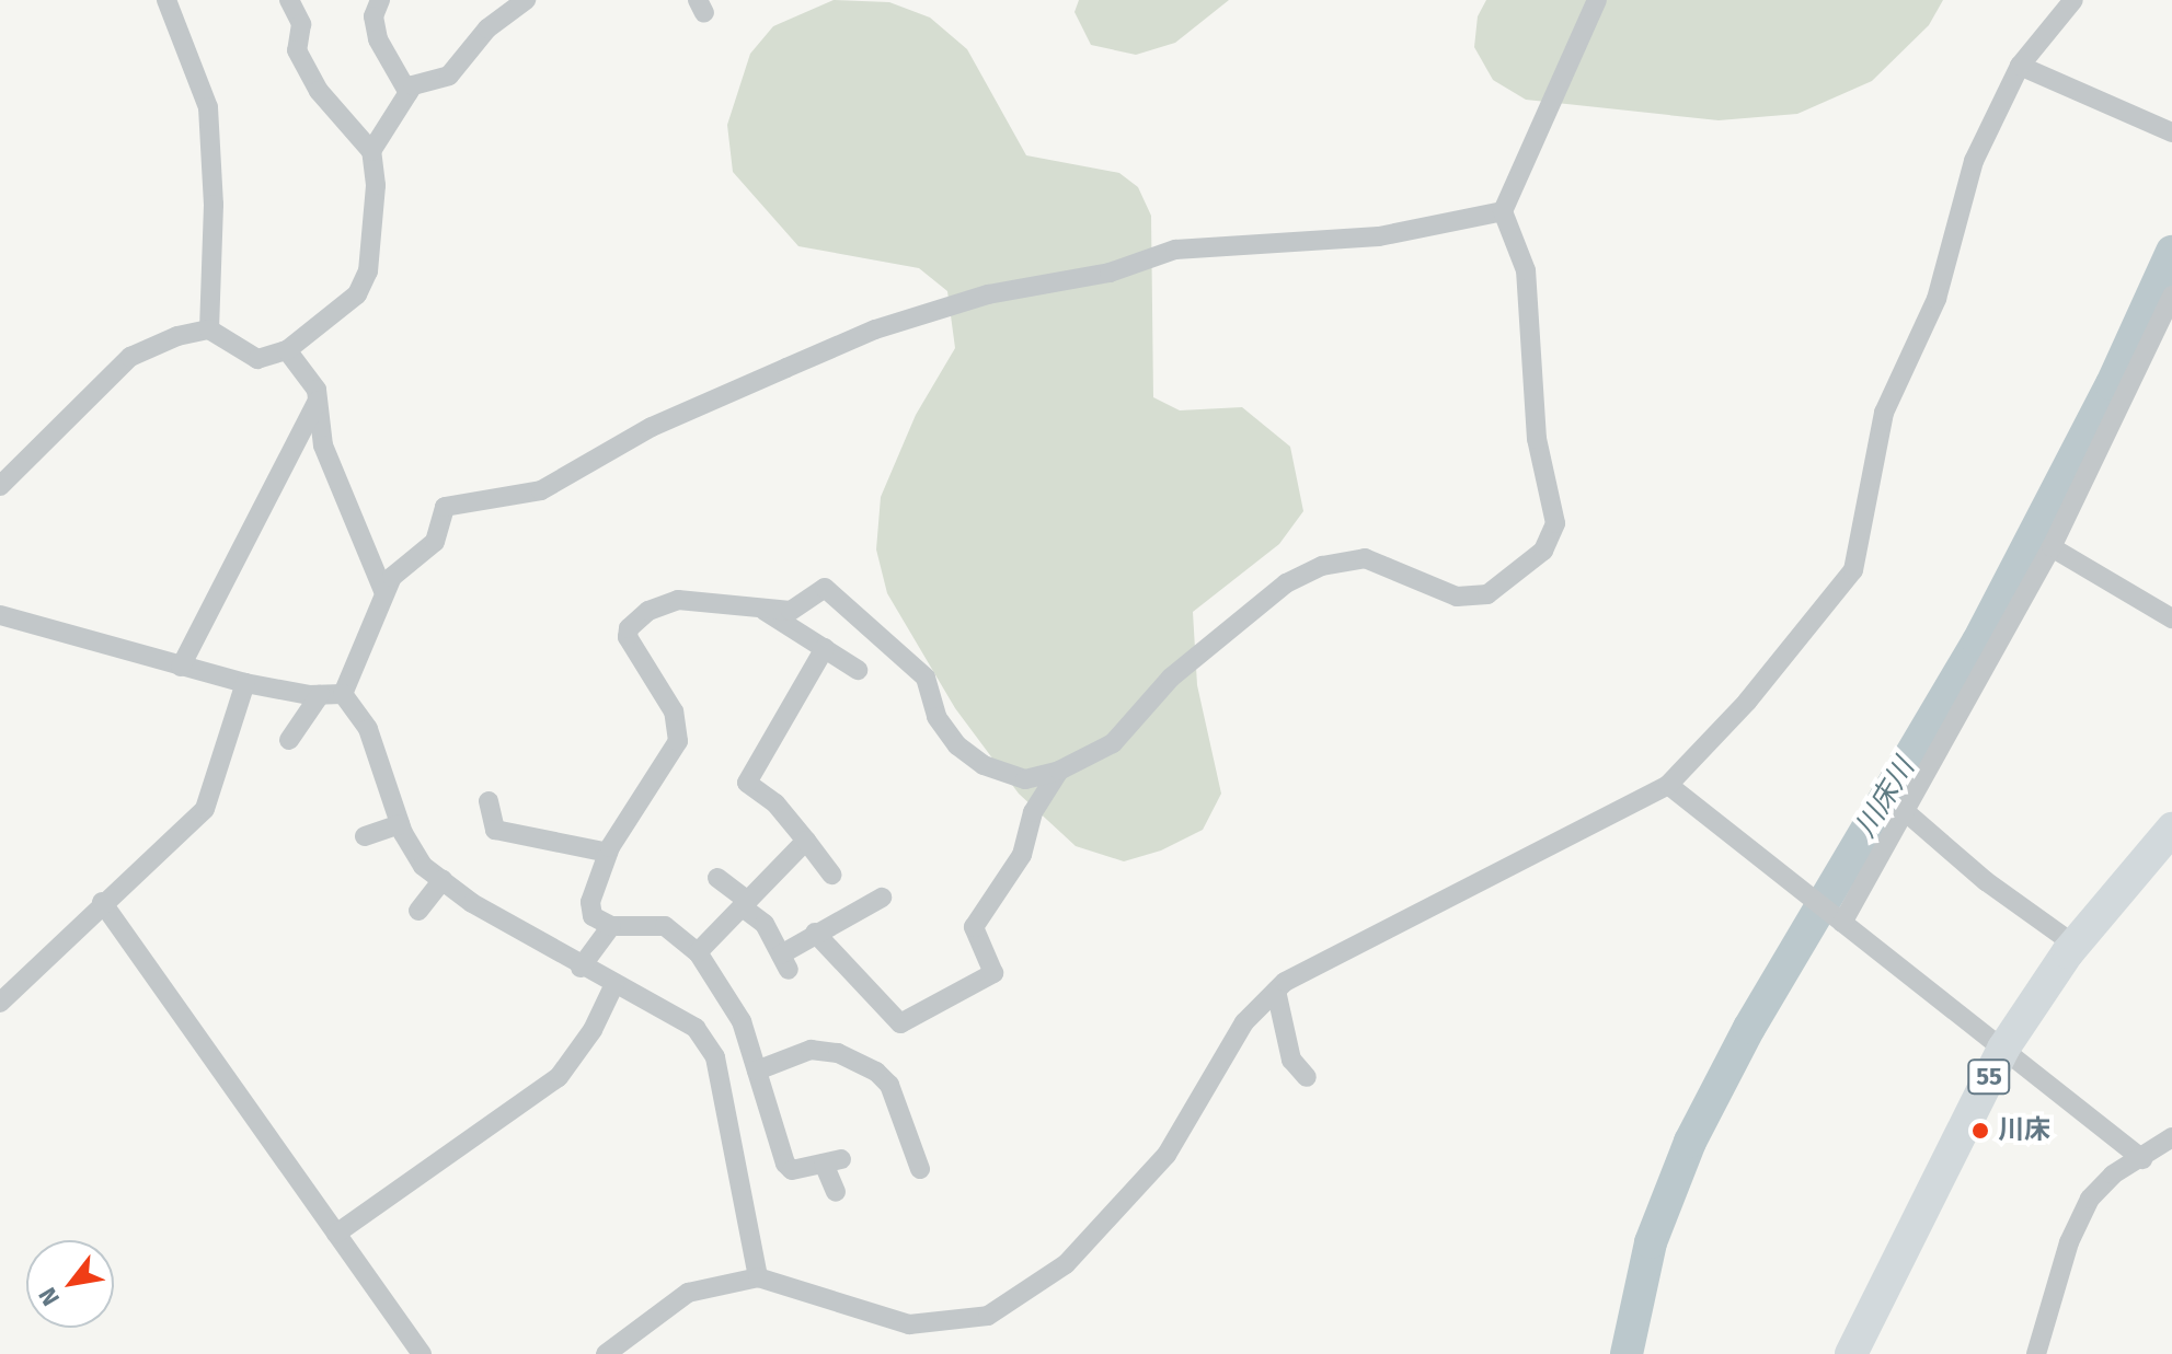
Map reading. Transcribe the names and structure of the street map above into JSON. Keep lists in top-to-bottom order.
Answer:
{
  "streets": {
    "main road": ["55"]
  },
  "water": ["川床川"],
  "places": ["川床"],
  "north": "bottom left"
}
